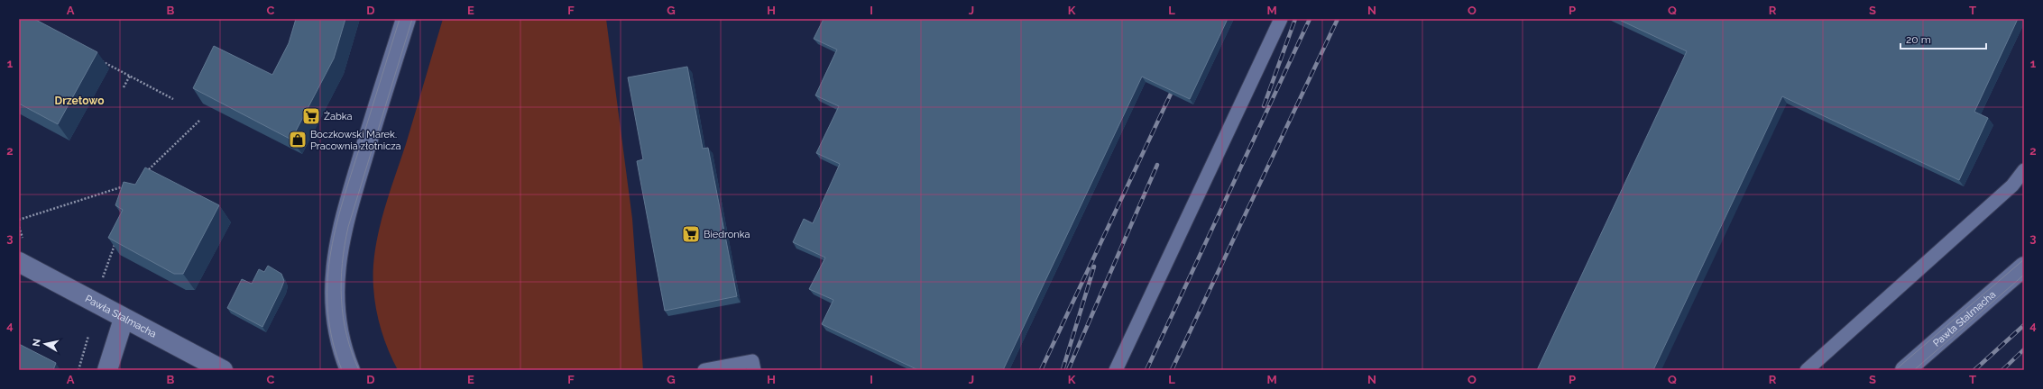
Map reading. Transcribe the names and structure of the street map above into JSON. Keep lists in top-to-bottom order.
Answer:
{
  "streets": {
    "street": ["Pawła Stalmacha"]
  },
  "districts": ["Drzetowo"],
  "places": {
    "supermarket": ["Żabka", "Biedronka"],
    "shop": ["Boczkowski Marek. Pracownia złotnicza"]
  },
  "scale_bar": "20 m",
  "north": "left",
  "grid": {
    "columns": [
      "A",
      "B",
      "C",
      "D",
      "E",
      "F",
      "G",
      "H",
      "I",
      "J",
      "K",
      "L",
      "M",
      "N",
      "O",
      "P",
      "Q",
      "R",
      "S",
      "T"
    ],
    "rows": [
      "1",
      "2",
      "3",
      "4"
    ]
  }
}
